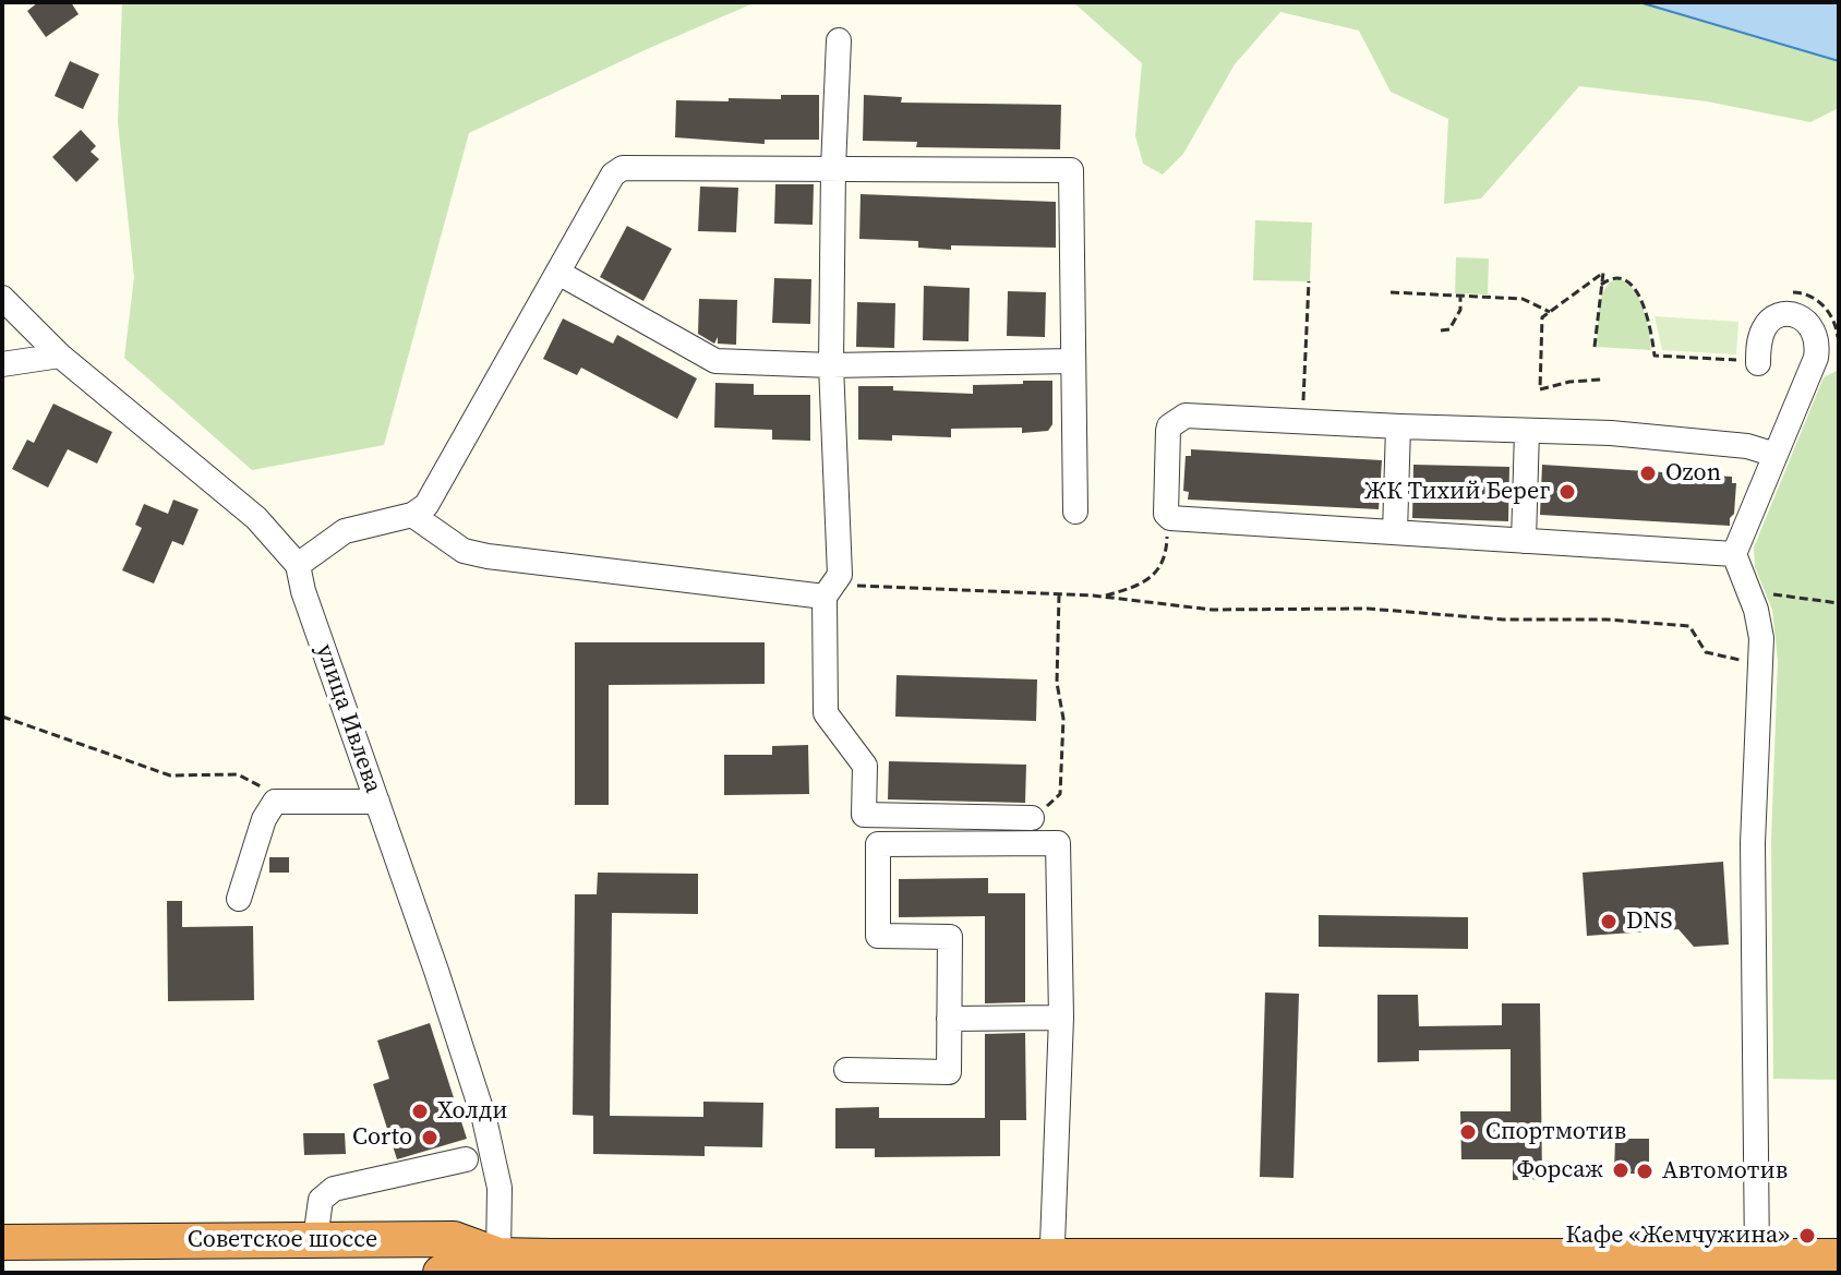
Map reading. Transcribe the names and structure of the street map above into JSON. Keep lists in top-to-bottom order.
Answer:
{
  "streets": {
    "highway": ["Советское шоссе"],
    "street": ["улица Ивлева"]
  },
  "crossings": [
    ["улица Ивлева", "Советское шоссе"]
  ],
  "places": [
    "Ozon",
    "ЖК Тихий Берег",
    "DNS",
    "Холди",
    "Спортмотив",
    "Corto",
    "Форсаж",
    "Автомотив",
    "Кафе «Жемчужина»"
  ]
}
